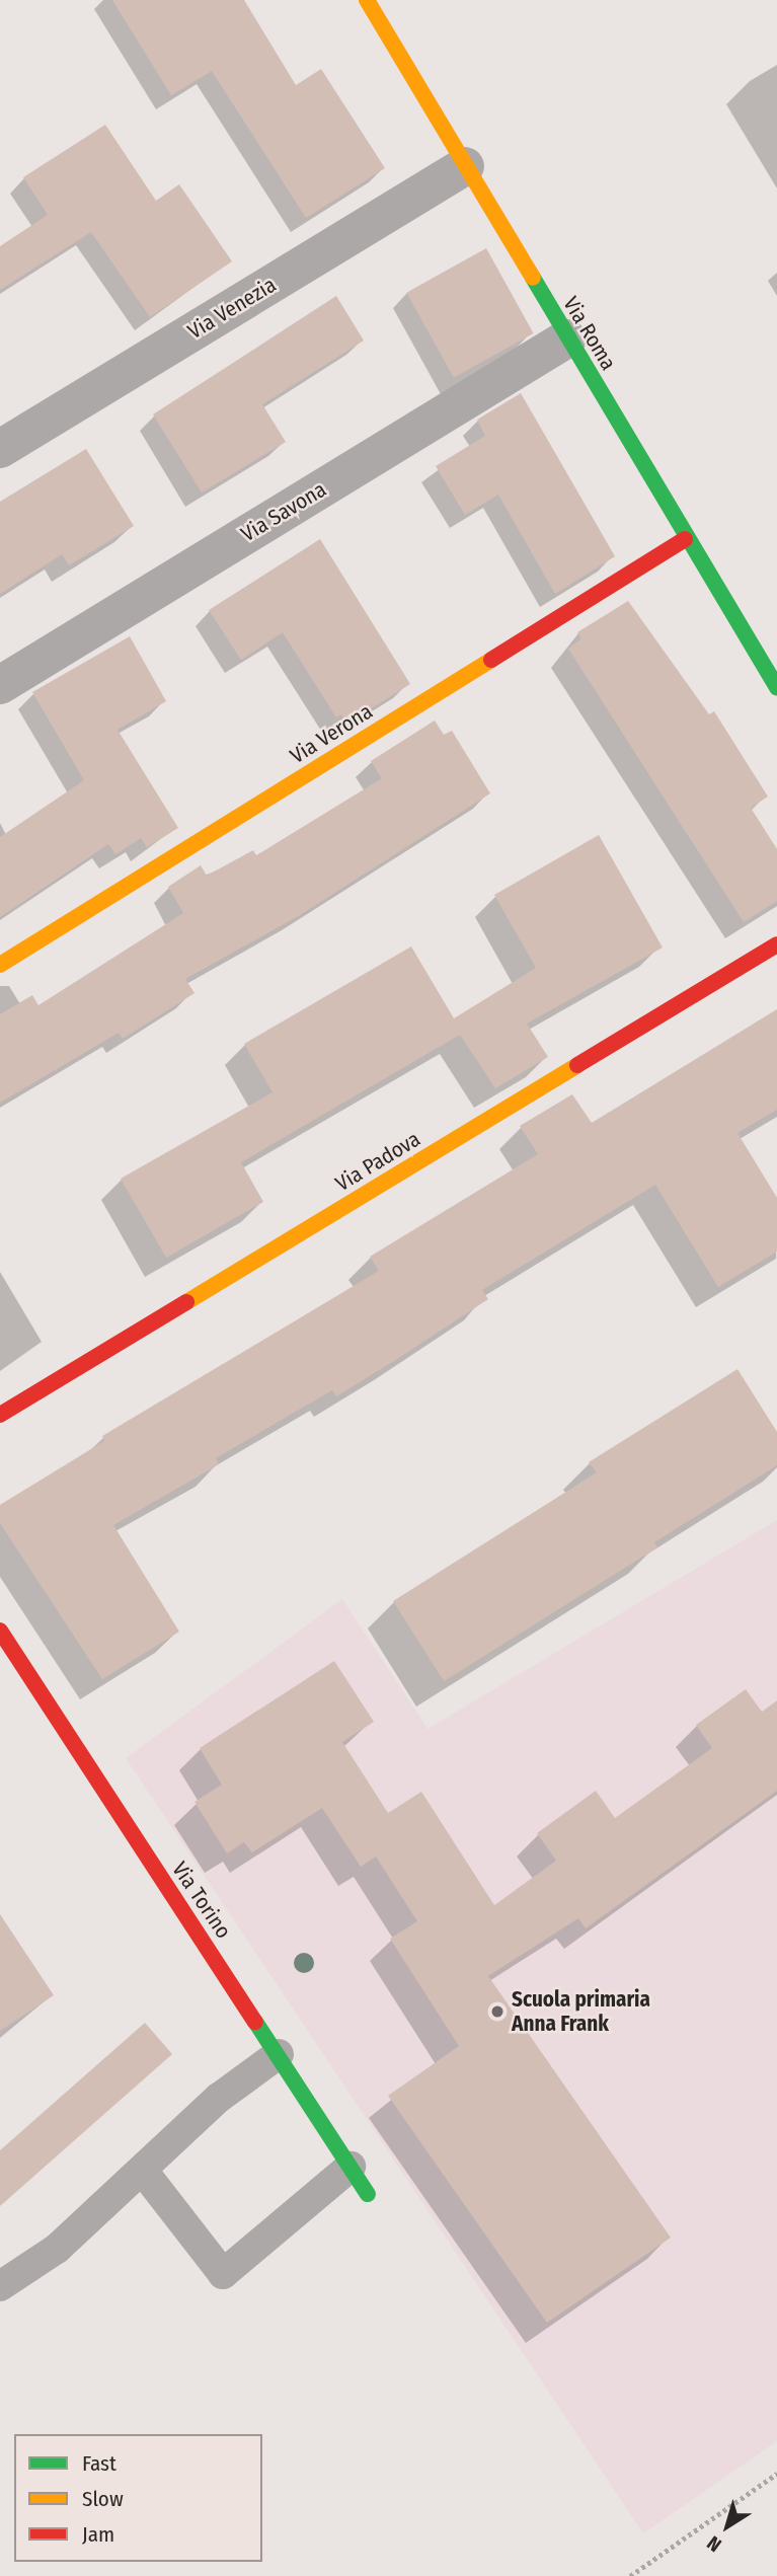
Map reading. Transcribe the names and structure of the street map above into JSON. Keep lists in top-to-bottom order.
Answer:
{
  "streets": {
    "street": [
      "Via Venezia",
      "Via Roma",
      "Via Savona",
      "Via Verona",
      "Via Padova",
      "Via Torino"
    ]
  },
  "crossings": [
    ["Via Venezia", "Via Roma"],
    ["Via Roma", "Via Savona"],
    ["Via Roma", "Via Verona"]
  ],
  "places": ["Scuola primaria Anna Frank"],
  "legend": ["Fast", "Slow", "Jam"],
  "north": "bottom left"
}
